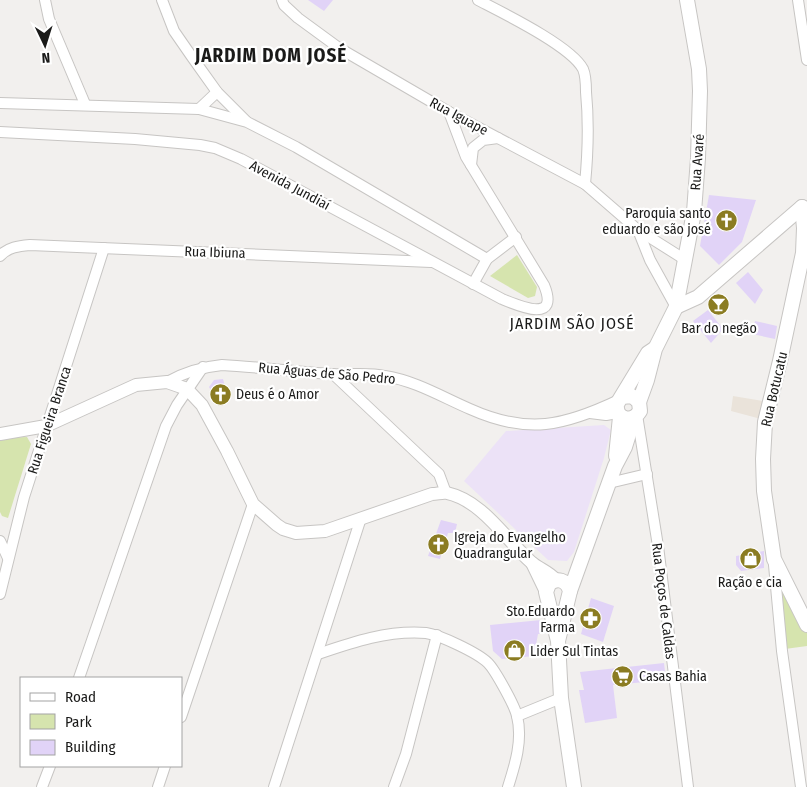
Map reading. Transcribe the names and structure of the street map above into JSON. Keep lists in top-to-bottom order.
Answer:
{
  "streets": {
    "main road": ["Rua Avaré", "Rua Botucatu"],
    "street": [
      "Rua Iguape",
      "Avenida Jundiaí",
      "Rua Ibiuna",
      "Rua Águas de São Pedro",
      "Rua Figueira Branca",
      "Rua Poços de Caldas"
    ]
  },
  "crossings": [
    ["Rua Iguape", "Rua Avaré"],
    ["Rua Avaré", "Rua Águas de São Pedro"],
    ["Rua Avaré", "Rua Poços de Caldas"],
    ["Avenida Jundiaí", "Rua Ibiuna"],
    ["Rua Ibiuna", "Rua Figueira Branca"],
    ["Rua Águas de São Pedro", "Rua Poços de Caldas"]
  ],
  "districts": ["JARDIM DOM JOSÉ", "JARDIM SÃO JOSÉ"],
  "places": {
    "church": ["Paroquia santo eduardo e são josé", "Deus é o Amor", "Igreja do Evangelho Quadrangular"],
    "bar": ["Bar do negão"],
    "shop": ["Ração e cia", "Lider Sul Tintas"],
    "pharmacy": ["Sto.Eduardo Farma"],
    "supermarket": ["Casas Bahia"]
  },
  "legend": ["Road", "Park", "Building"],
  "north": "bottom"
}
